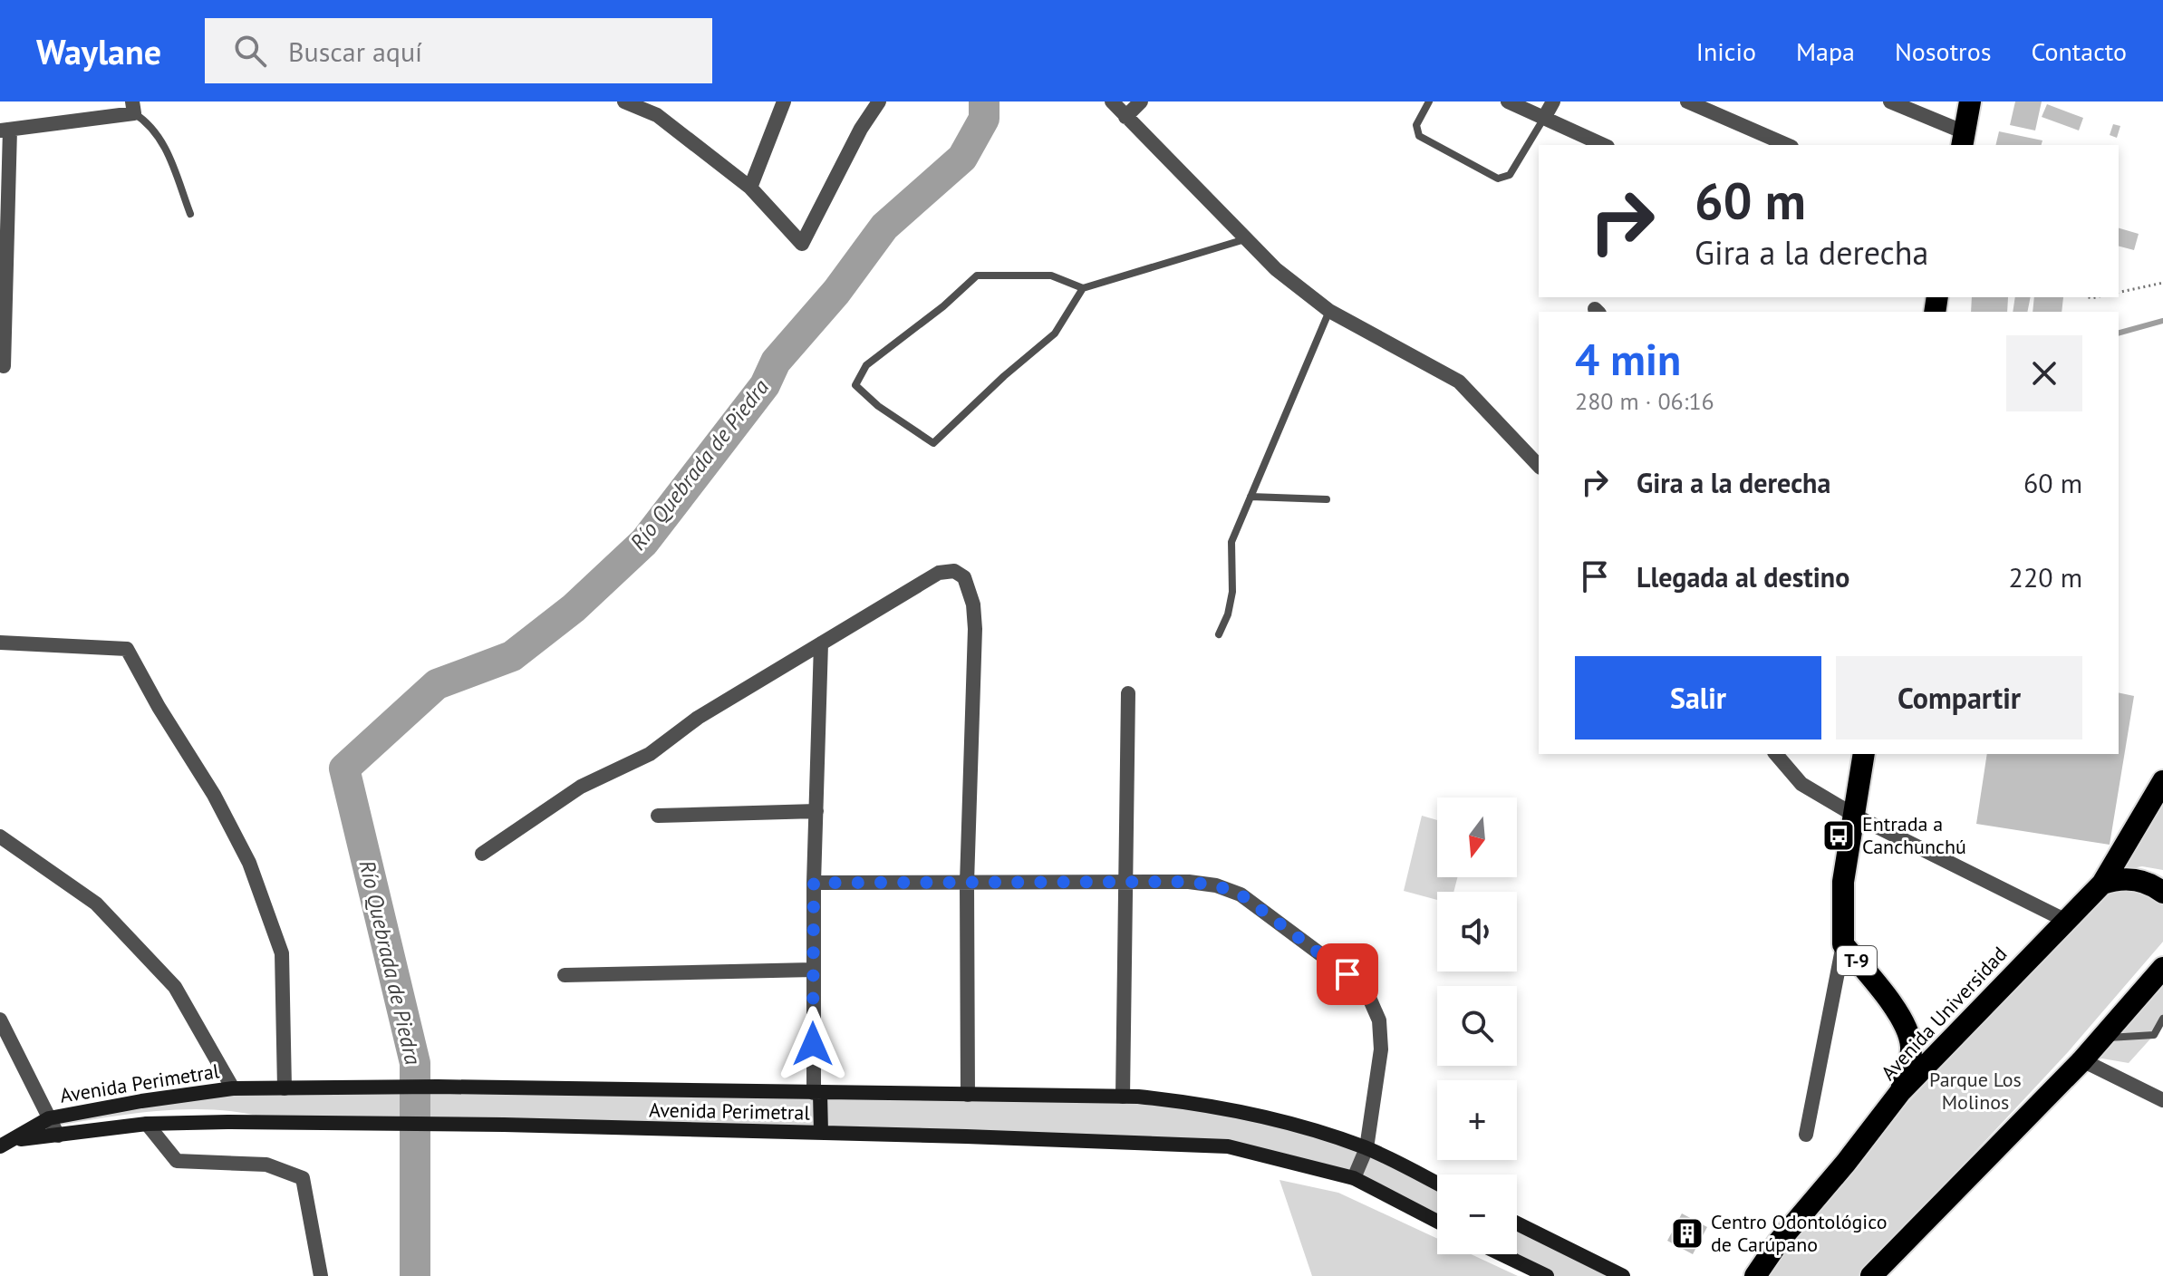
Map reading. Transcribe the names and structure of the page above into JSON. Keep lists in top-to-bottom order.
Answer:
{
  "streets": {
    "highway": ["T-9", "Avenida Universidad"],
    "main road": ["Avenida Perimetral"]
  },
  "crossings": [
    ["T-9", "Avenida Universidad"]
  ],
  "water": ["Río Quebrada de Piedra"],
  "parks": ["Parque Los Molinos"],
  "places": {
    "bus stop": ["Entrada a Canchunchú"],
    "building": ["Centro Odontológico de Carúpano"]
  },
  "north": "bottom",
  "page": {
    "header": "Waylane",
    "search": "Buscar aquí",
    "nav": [
      "Inicio",
      "Mapa",
      "Nosotros",
      "Contacto"
    ],
    "turn": ["60 m", "Gira a la derecha"],
    "heading": ["4 min", "280 m · 06:16"],
    "list": [
      {
        "name": "Gira a la derecha",
        "value": "60 m"
      },
      {
        "name": "Llegada al destino",
        "value": "220 m"
      }
    ],
    "buttons": ["Salir", "Compartir"],
    "map_buttons": ["+", "−"]
  }
}
